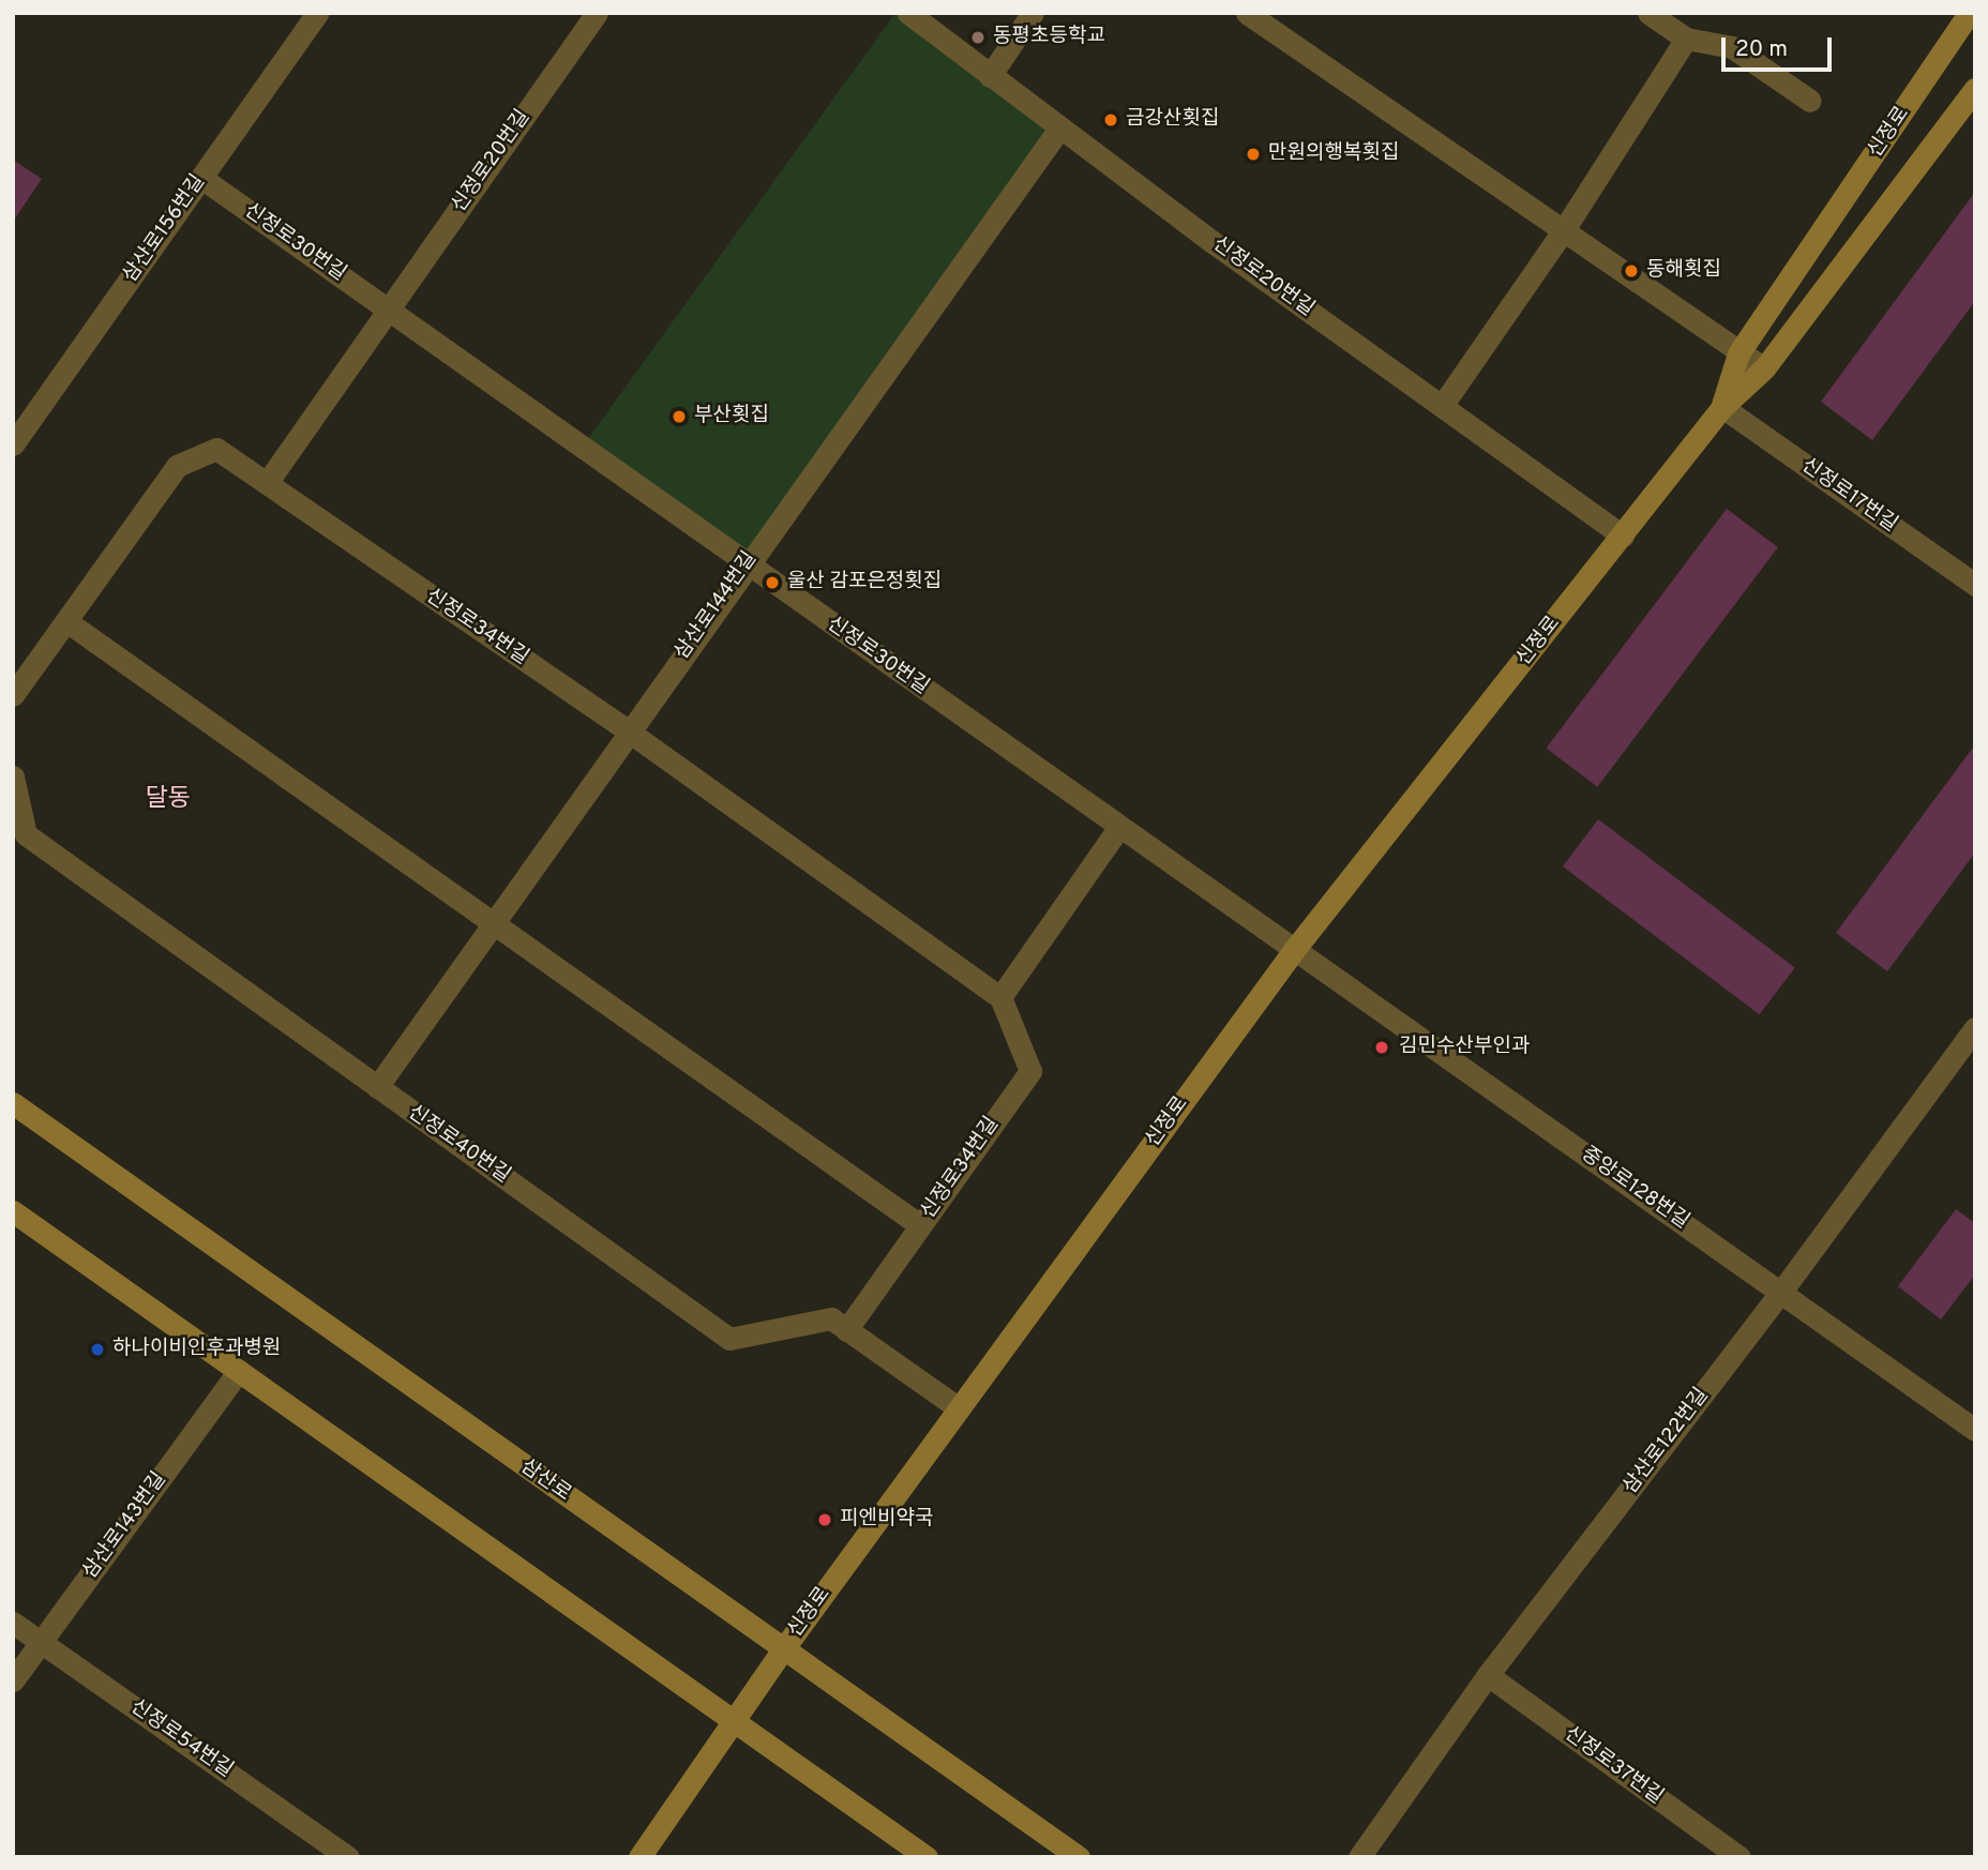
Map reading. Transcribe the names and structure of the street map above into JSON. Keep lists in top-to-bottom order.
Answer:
{
  "streets": {
    "main road": ["신정로", "삼산로"],
    "street": [
      "신정로20번길",
      "삼산로156번길",
      "신정로30번길",
      "신정로17번길",
      "삼산로144번길",
      "신정로34번길",
      "신정로40번길",
      "중앙로128번길",
      "삼산로122번길",
      "삼산로143번길",
      "신정로54번길",
      "신정로37번길"
    ]
  },
  "crossings": [
    ["신정로", "신정로20번길"],
    ["신정로", "신정로30번길"],
    ["신정로", "신정로17번길"],
    ["신정로", "신정로40번길"],
    ["신정로", "중앙로128번길"],
    ["신정로", "삼산로"],
    ["신정로20번길", "신정로30번길"],
    ["신정로20번길", "삼산로144번길"],
    ["삼산로156번길", "신정로30번길"],
    ["신정로30번길", "삼산로144번길"],
    ["신정로30번길", "중앙로128번길"],
    ["삼산로144번길", "신정로34번길"],
    ["삼산로144번길", "신정로40번길"],
    ["신정로34번길", "신정로40번길"],
    ["중앙로128번길", "삼산로122번길"],
    ["삼산로122번길", "신정로37번길"],
    ["삼산로143번길", "신정로54번길"]
  ],
  "districts": ["달동"],
  "places": [
    "동평초등학교",
    "금강산횟집",
    "만원의행복횟집",
    "동해횟집",
    "부산횟집",
    "울산 감포은정횟집",
    "김민수산부인과",
    "하나이비인후과병원",
    "피엔비약국"
  ],
  "scale_bar": "20 m"
}
